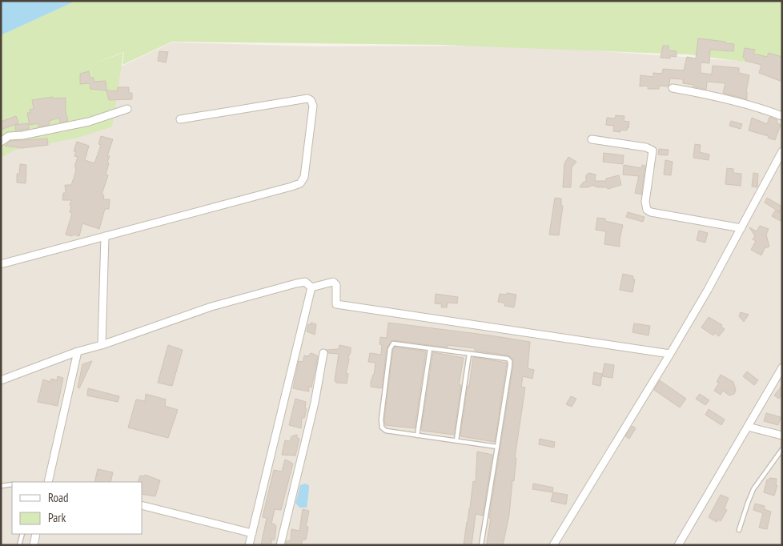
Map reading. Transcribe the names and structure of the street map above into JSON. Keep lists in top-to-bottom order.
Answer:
{
  "legend": ["Road", "Park"]
}
